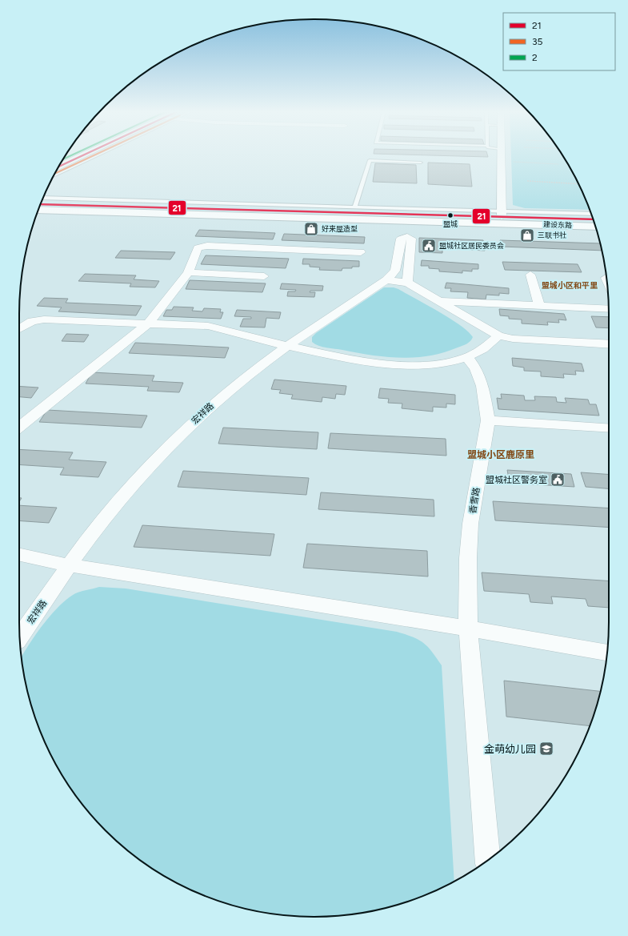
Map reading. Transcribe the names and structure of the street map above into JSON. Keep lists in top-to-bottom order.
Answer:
{
  "streets": {
    "main road": ["建设东路"],
    "street": ["宏祥路", "香雪路"]
  },
  "districts": ["盟城小区和平里", "盟城小区鹿原里"],
  "places": {
    "other": ["盟城"],
    "shop": ["好来屋造型", "三联书社"],
    "public building": ["盟城社区居民委员会", "盟城社区警务室"],
    "school or university": ["金萌幼儿园"]
  },
  "lines": ["transit line 21", "transit line 35", "transit line 2"],
  "legend": ["21", "35", "2"]
}
